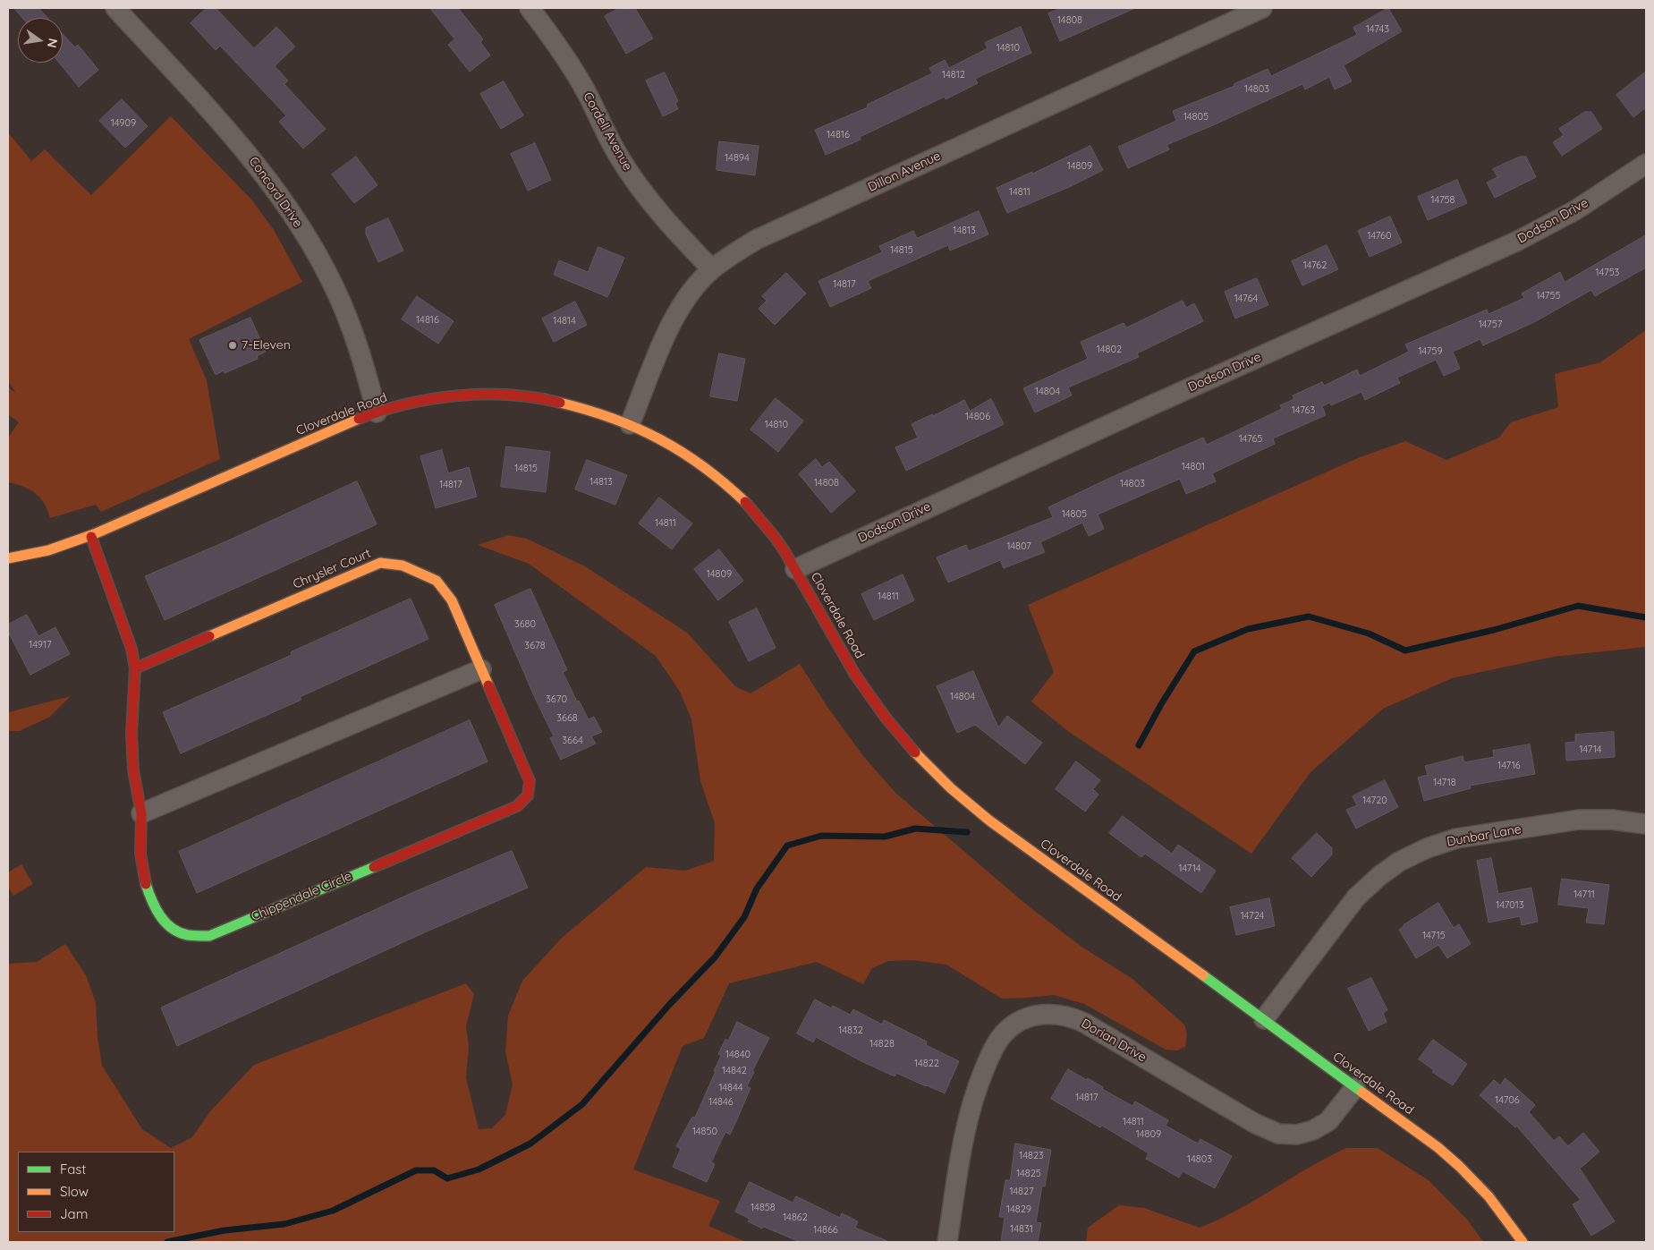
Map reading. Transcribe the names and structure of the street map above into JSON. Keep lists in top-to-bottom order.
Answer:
{
  "streets": {
    "street": [
      "Cordell Avenue",
      "Dillon Avenue",
      "Concord Drive",
      "Dodson Drive",
      "Cloverdale Road",
      "Chrysler Court",
      "Dunbar Lane",
      "Chippendale Circle",
      "Dorian Drive"
    ]
  },
  "crossings": [
    ["Cordell Avenue", "Dillon Avenue"],
    ["Dillon Avenue", "Cloverdale Road"],
    ["Concord Drive", "Cloverdale Road"],
    ["Dodson Drive", "Cloverdale Road"],
    ["Cloverdale Road", "Dunbar Lane"],
    ["Cloverdale Road", "Chippendale Circle"],
    ["Cloverdale Road", "Dorian Drive"],
    ["Chrysler Court", "Chippendale Circle"]
  ],
  "places": ["7-Eleven"],
  "house_numbers": [
    "14808",
    "14743",
    "14810",
    "14812",
    "14803",
    "14805",
    "14909",
    "14816",
    "14894",
    "14809",
    "14811",
    "14758",
    "14813",
    "14760",
    "14815",
    "14762",
    "14753",
    "14817",
    "14755",
    "14764",
    "14816",
    "14814",
    "14757",
    "14802",
    "14759",
    "14804",
    "14763",
    "14806",
    "14810",
    "14765",
    "14801",
    "14815",
    "14813",
    "14808",
    "14803",
    "14817",
    "14805",
    "14811",
    "14807",
    "14809",
    "14811",
    "3680",
    "14917",
    "3678",
    "14804",
    "3670",
    "3668",
    "3664",
    "14714",
    "14716",
    "14718",
    "14720",
    "14714",
    "14711",
    "147013",
    "14724",
    "14715",
    "14832",
    "14828",
    "14840",
    "14822",
    "14842",
    "14844",
    "14817",
    "14706",
    "14846",
    "14811",
    "14850",
    "14809",
    "14823",
    "14803",
    "14825",
    "14827",
    "14858",
    "14829",
    "14862",
    "14831",
    "14866"
  ],
  "legend": ["Fast", "Slow", "Jam"],
  "north": "right"
}
